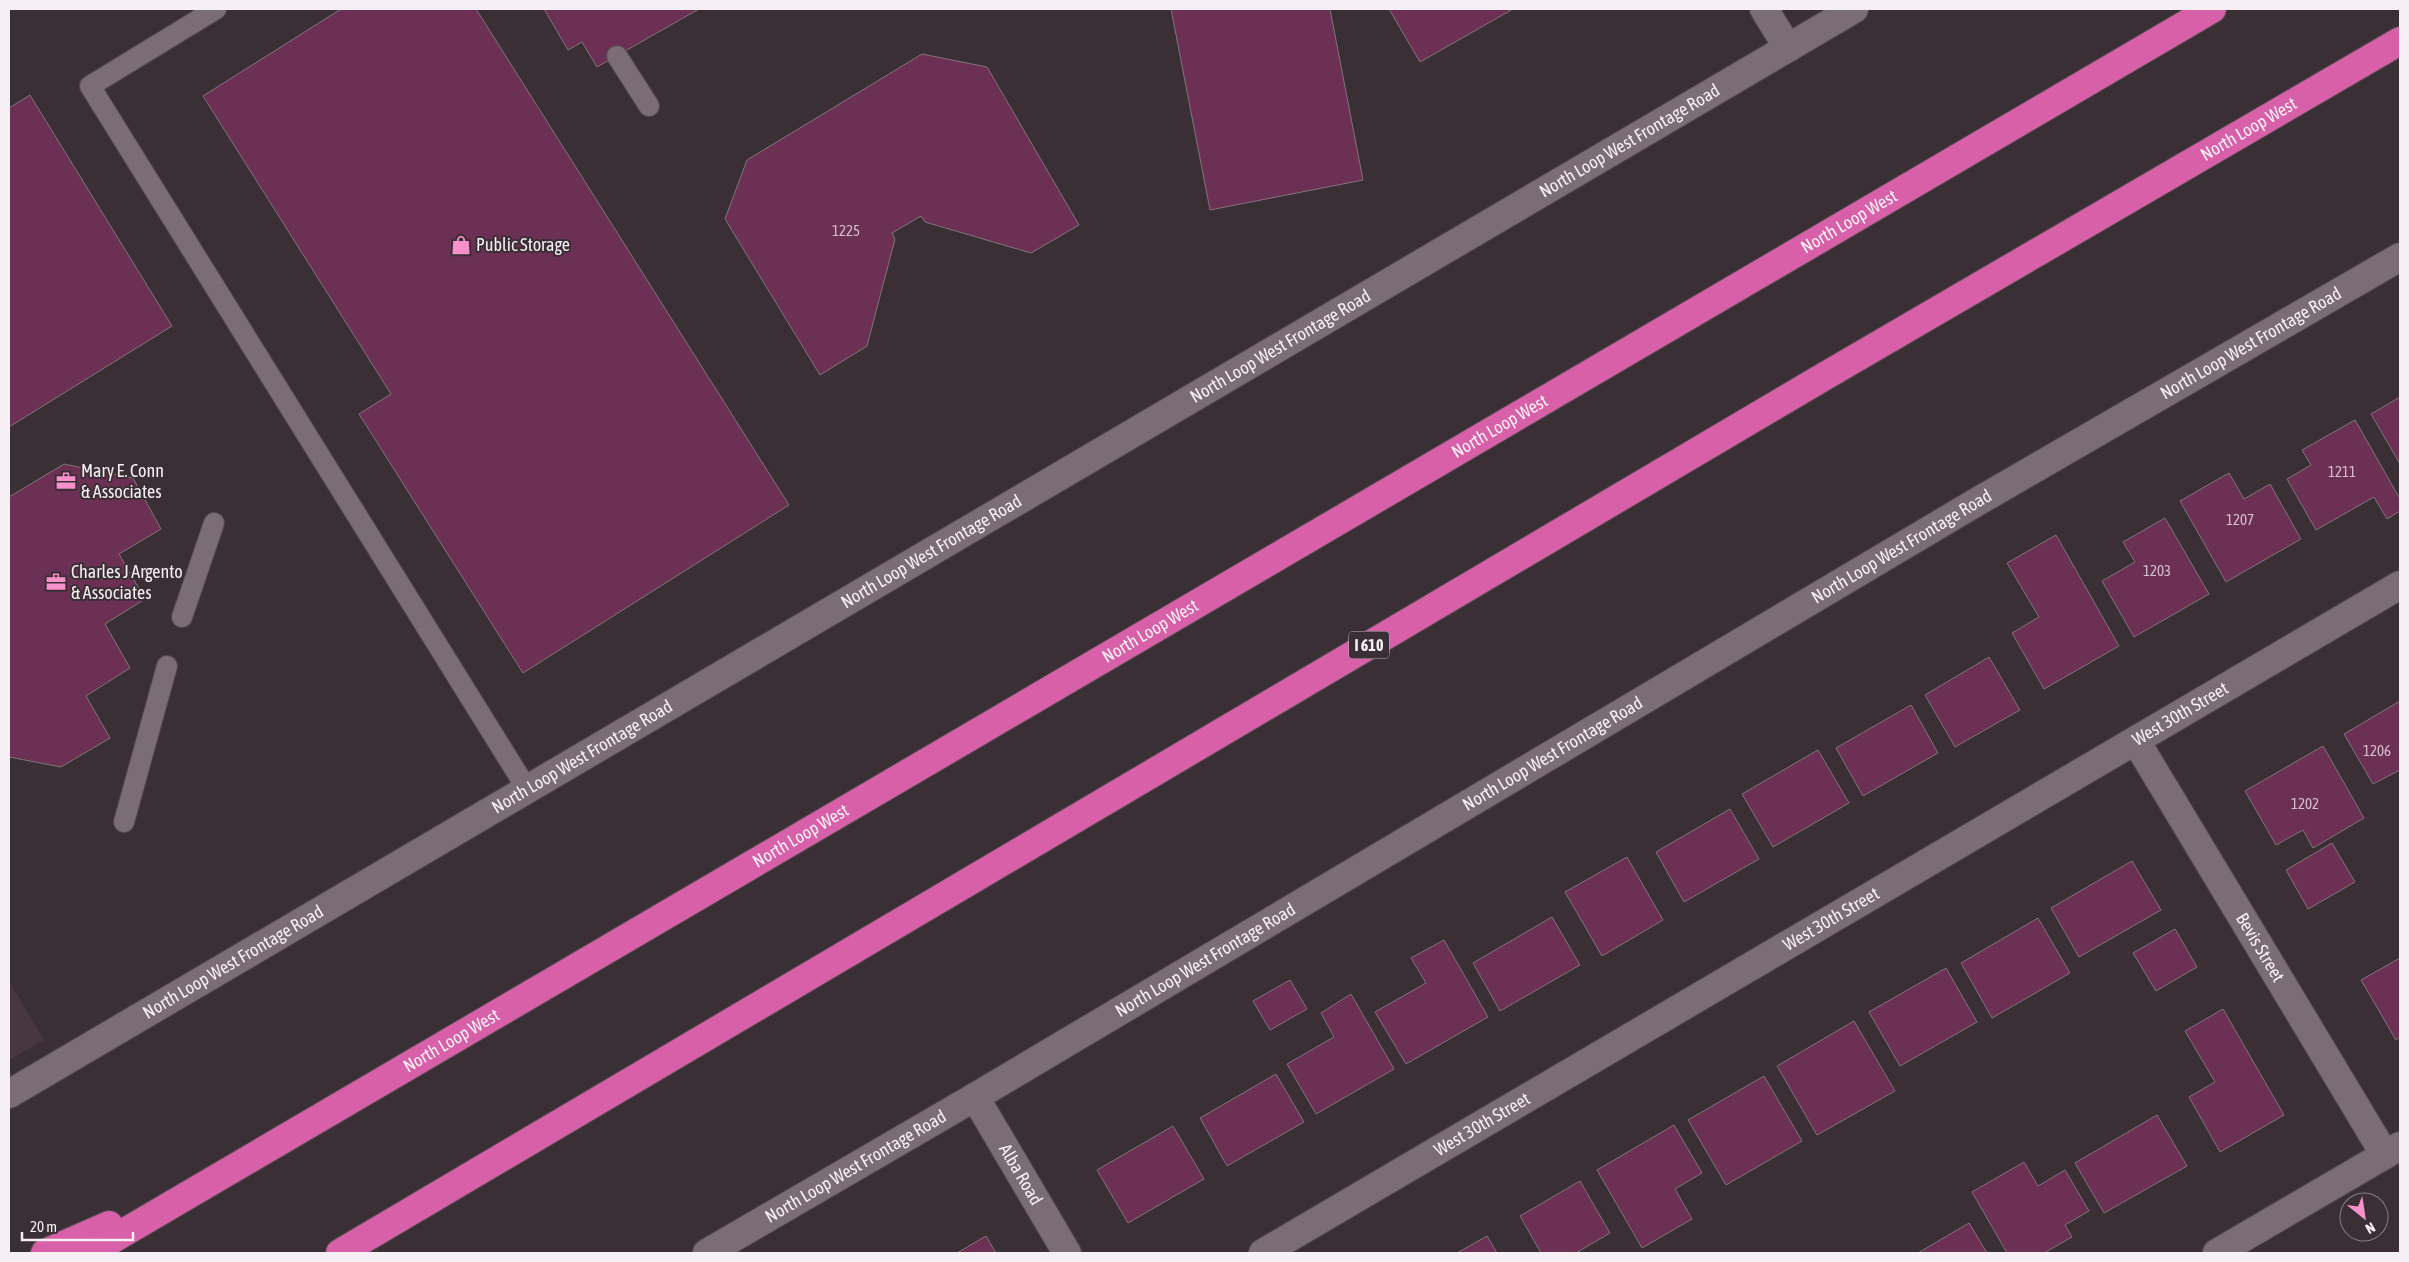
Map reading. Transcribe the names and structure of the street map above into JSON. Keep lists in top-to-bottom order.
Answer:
{
  "streets": {
    "highway": ["North Loop West", "I 610"],
    "main road": [
      "North Loop West Frontage Road",
      "West 30th Street",
      "Bevis Street",
      "Alba Road"
    ]
  },
  "crossings": [
    ["North Loop West Frontage Road", "Alba Road"],
    ["West 30th Street", "Bevis Street"]
  ],
  "places": {
    "shop": ["Public Storage"],
    "office": ["Mary E. Conn & Associates", "Charles J Argento & Associates"]
  },
  "house_numbers": [
    "1225",
    "1211",
    "1207",
    "1203",
    "1206",
    "1202"
  ],
  "scale_bar": "20 m",
  "north": "bottom right"
}
